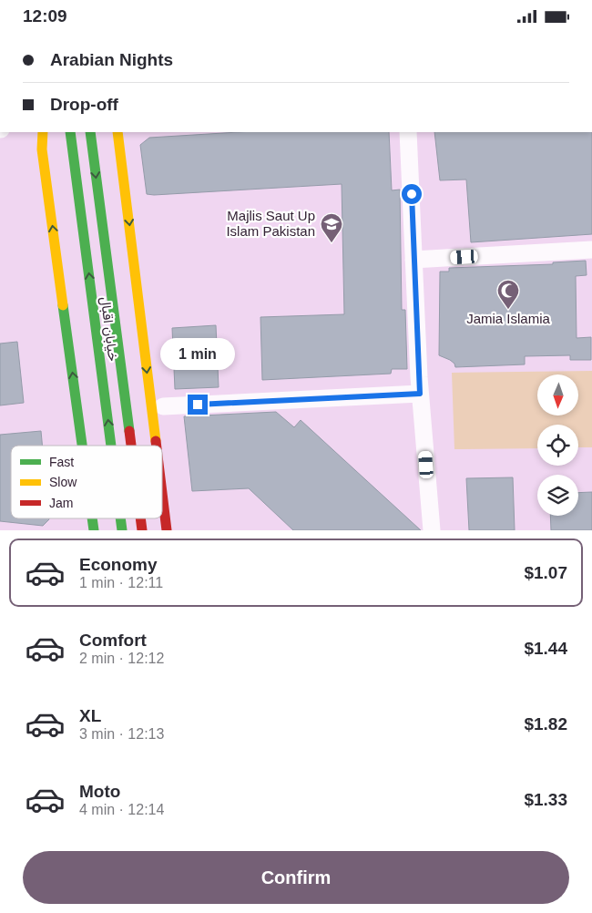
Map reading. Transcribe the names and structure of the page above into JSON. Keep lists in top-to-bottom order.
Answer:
{
  "streets": {
    "main road": ["خیابان اقبال"]
  },
  "places": {
    "school or university": ["Majlis Saut Up Islam Pakistan"],
    "mosque": ["Jamia Islamia"]
  },
  "legend": ["Fast", "Slow", "Jam"],
  "north": "bottom",
  "page": {
    "status": "12:09",
    "banner": ["Arabian Nights", "Drop-off"],
    "bubble": "1 min",
    "list": [
      {
        "name": "Economy",
        "note": "1 min · 12:11",
        "value": "$1.07"
      },
      {
        "name": "Comfort",
        "note": "2 min · 12:12",
        "value": "$1.44"
      },
      {
        "name": "XL",
        "note": "3 min · 12:13",
        "value": "$1.82"
      },
      {
        "name": "Moto",
        "note": "4 min · 12:14",
        "value": "$1.33"
      }
    ],
    "buttons": "Confirm"
  }
}
